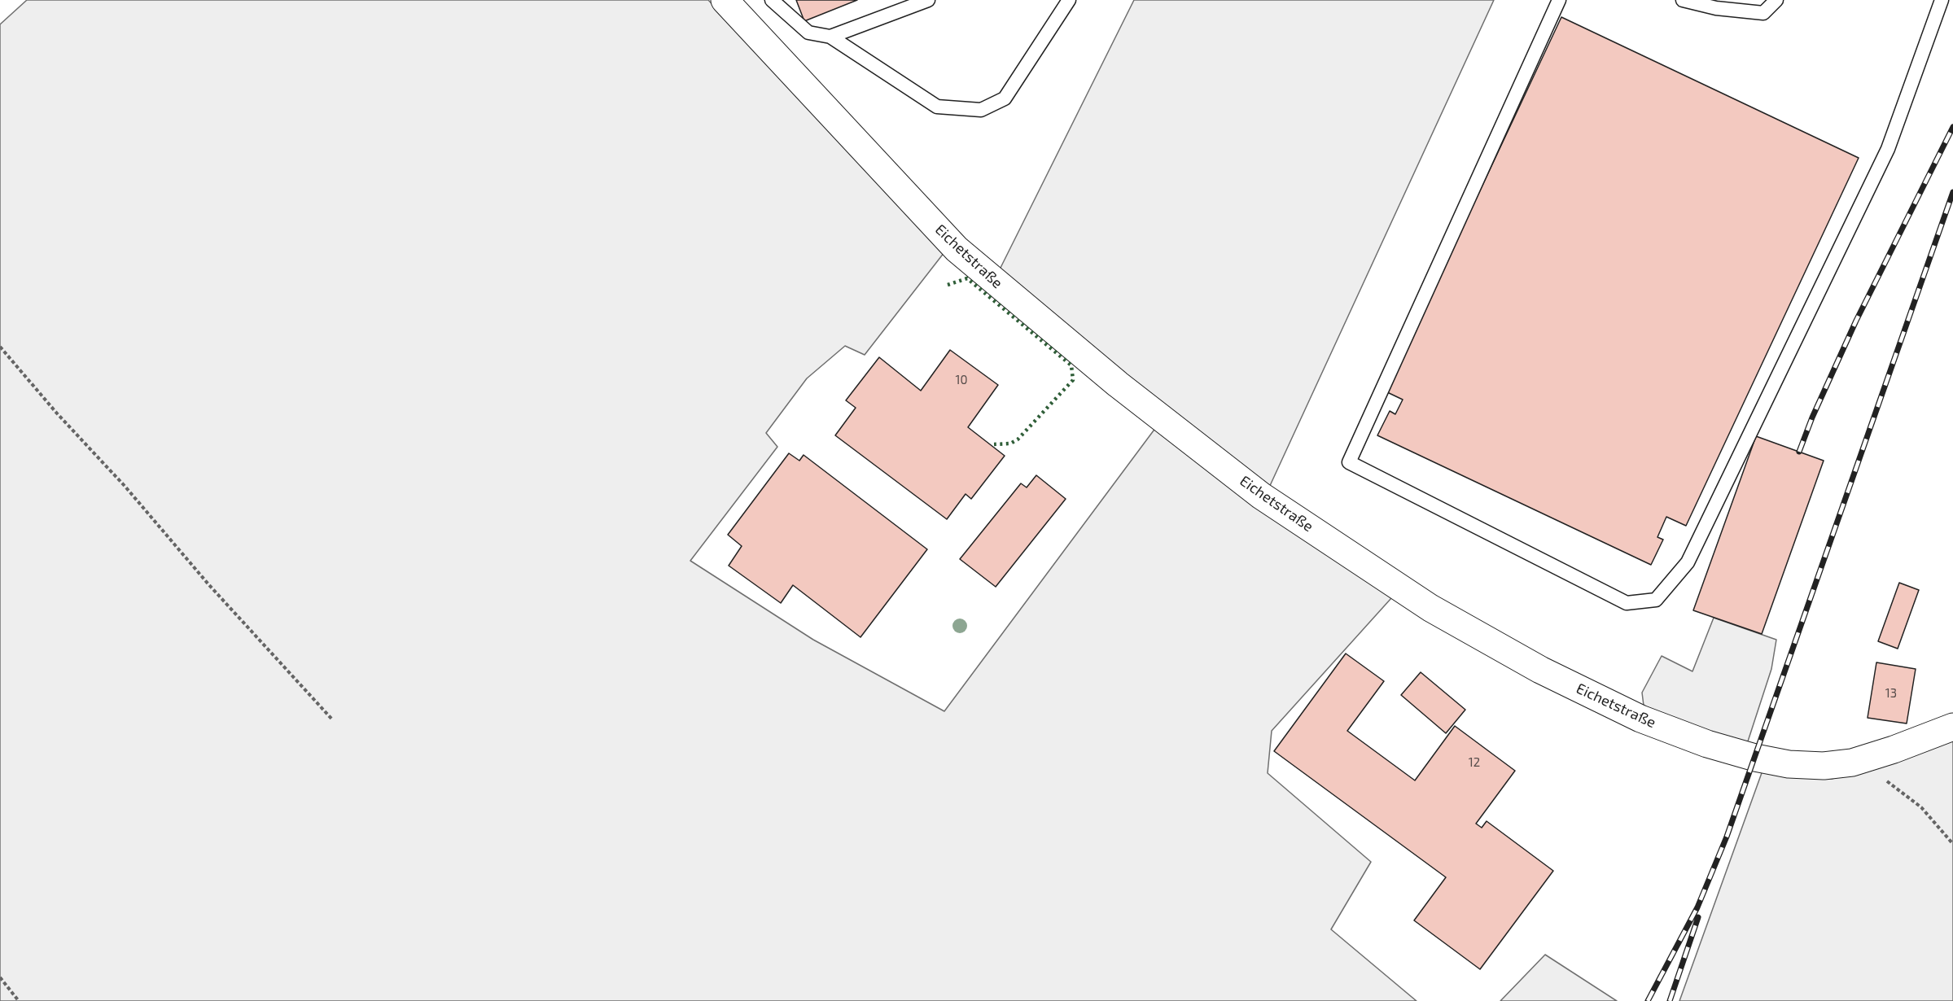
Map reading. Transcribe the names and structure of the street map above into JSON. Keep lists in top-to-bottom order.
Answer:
{
  "streets": {
    "street": ["Eichetstraße"]
  },
  "house_numbers": ["10", "13", "12"]
}
